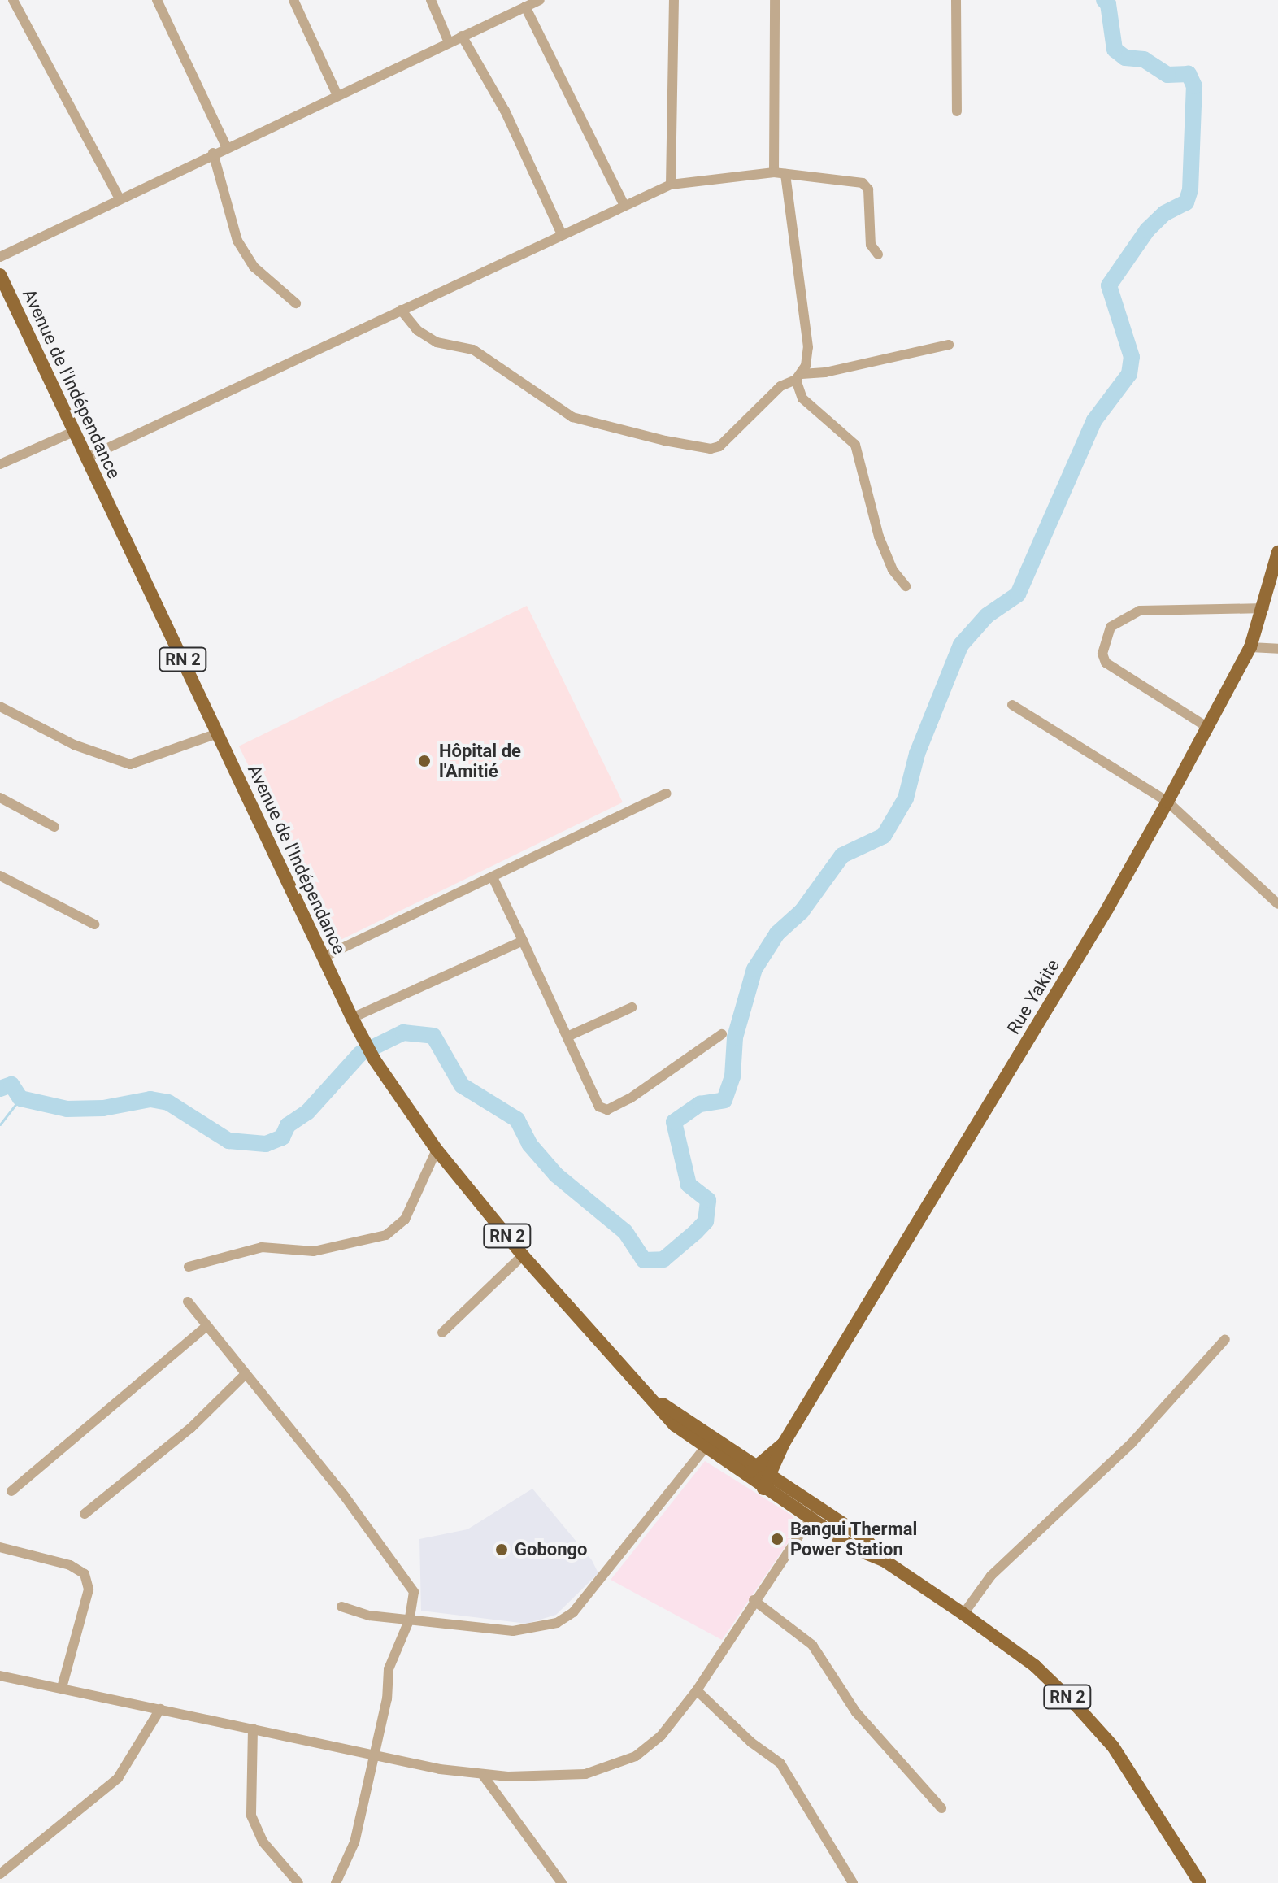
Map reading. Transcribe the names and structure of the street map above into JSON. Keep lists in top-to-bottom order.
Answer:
{
  "streets": {
    "main road": ["Avenue de l'Indépendance", "RN 2", "Rue Yakite"]
  },
  "crossings": [
    ["Avenue de l'Indépendance", "Rue Yakite"]
  ],
  "places": ["Hôpital de l'Amitié", "Bangui Thermal Power Station", "Gobongo"]
}
